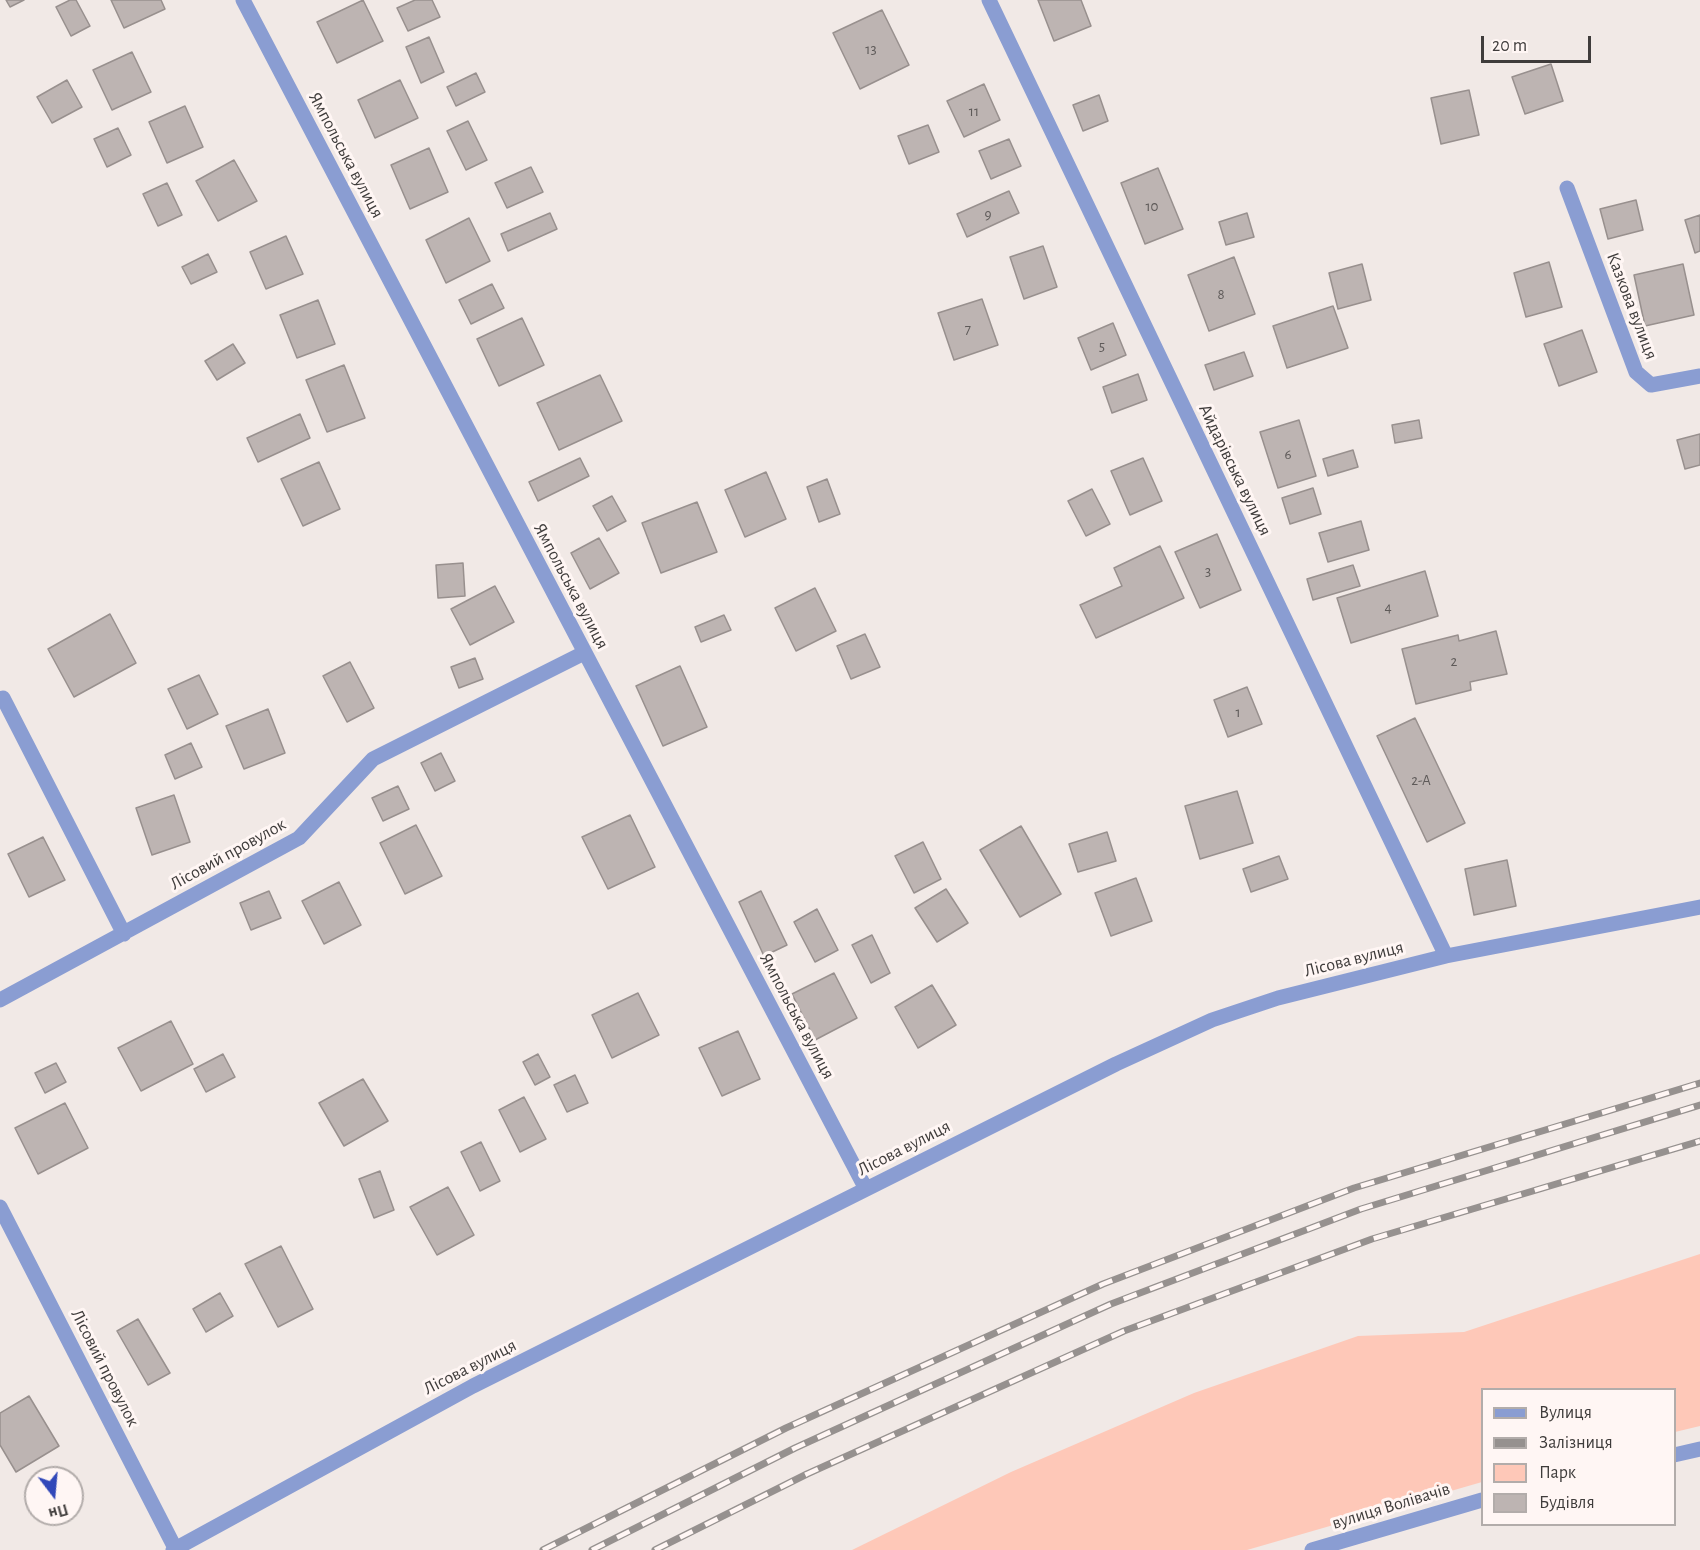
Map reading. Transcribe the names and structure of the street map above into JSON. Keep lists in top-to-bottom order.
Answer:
{
  "streets": {
    "street": [
      "Ямпольська вулиця",
      "Казкова вулиця",
      "Айдарівська вулиця",
      "Лісовий провулок",
      "Лісова вулиця",
      "вулиця Волівачів"
    ]
  },
  "crossings": [
    ["Ямпольська вулиця", "Лісовий провулок"],
    ["Ямпольська вулиця", "Лісова вулиця"],
    ["Айдарівська вулиця", "Лісова вулиця"],
    ["Лісовий провулок", "Лісова вулиця"]
  ],
  "house_numbers": [
    "13",
    "11",
    "10",
    "9",
    "8",
    "7",
    "5",
    "6",
    "3",
    "4",
    "2",
    "1",
    "2-А"
  ],
  "legend": [
    "Вулиця",
    "Залізниця",
    "Парк",
    "Будівля"
  ],
  "scale_bar": "20 m",
  "north": "bottom"
}
